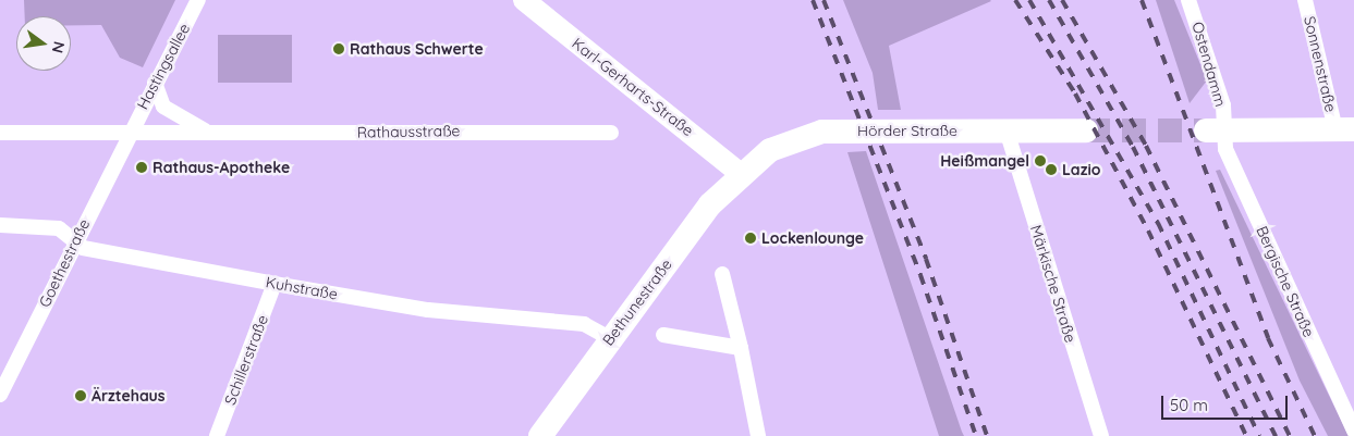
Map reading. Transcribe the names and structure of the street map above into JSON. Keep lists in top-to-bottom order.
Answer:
{
  "streets": {
    "main road": ["Karl-Gerharts-Straße", "Hörder Straße", "Bethunestraße"],
    "street": [
      "Ostendamm",
      "Sonnenstraße",
      "Hastingsallee",
      "Rathausstraße",
      "Goethestraße",
      "Bergische Straße",
      "Märkische Straße",
      "Kuhstraße",
      "Schillerstraße"
    ]
  },
  "crossings": [
    ["Ostendamm", "Bergische Straße"],
    ["Hastingsallee", "Rathausstraße"],
    ["Hastingsallee", "Goethestraße"],
    ["Karl-Gerharts-Straße", "Hörder Straße"],
    ["Karl-Gerharts-Straße", "Bethunestraße"],
    ["Hörder Straße", "Märkische Straße"],
    ["Hörder Straße", "Bethunestraße"],
    ["Rathausstraße", "Goethestraße"],
    ["Goethestraße", "Kuhstraße"],
    ["Kuhstraße", "Bethunestraße"],
    ["Kuhstraße", "Schillerstraße"]
  ],
  "places": [
    "Rathaus Schwerte",
    "Heißmangel",
    "Rathaus-Apotheke",
    "Lazio",
    "Lockenlounge",
    "Ärztehaus"
  ],
  "scale_bar": "50 m",
  "north": "right"
}
